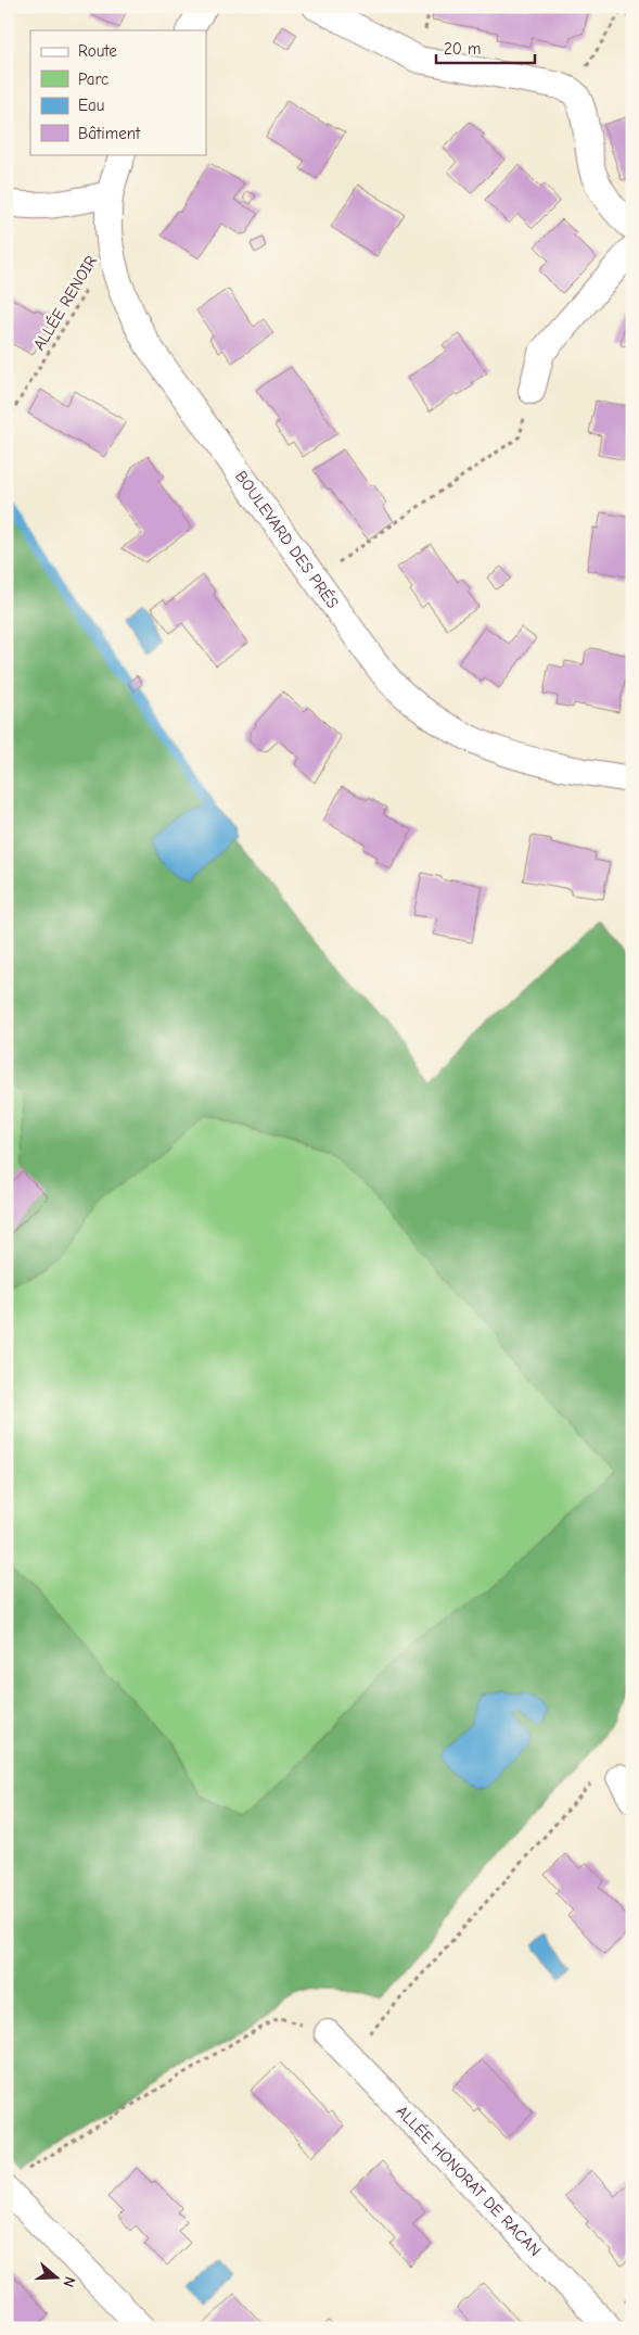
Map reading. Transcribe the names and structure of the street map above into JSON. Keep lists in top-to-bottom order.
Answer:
{
  "streets": {
    "street": ["BOULEVARD DES PRÉS", "ALLÉE HONORAT DE RACAN"],
    "path": ["ALLÉE RENOIR"]
  },
  "crossings": [
    ["ALLÉE RENOIR", "BOULEVARD DES PRÉS"]
  ],
  "legend": [
    "Route",
    "Parc",
    "Eau",
    "Bâtiment"
  ],
  "scale_bar": "20 m",
  "north": "right"
}
